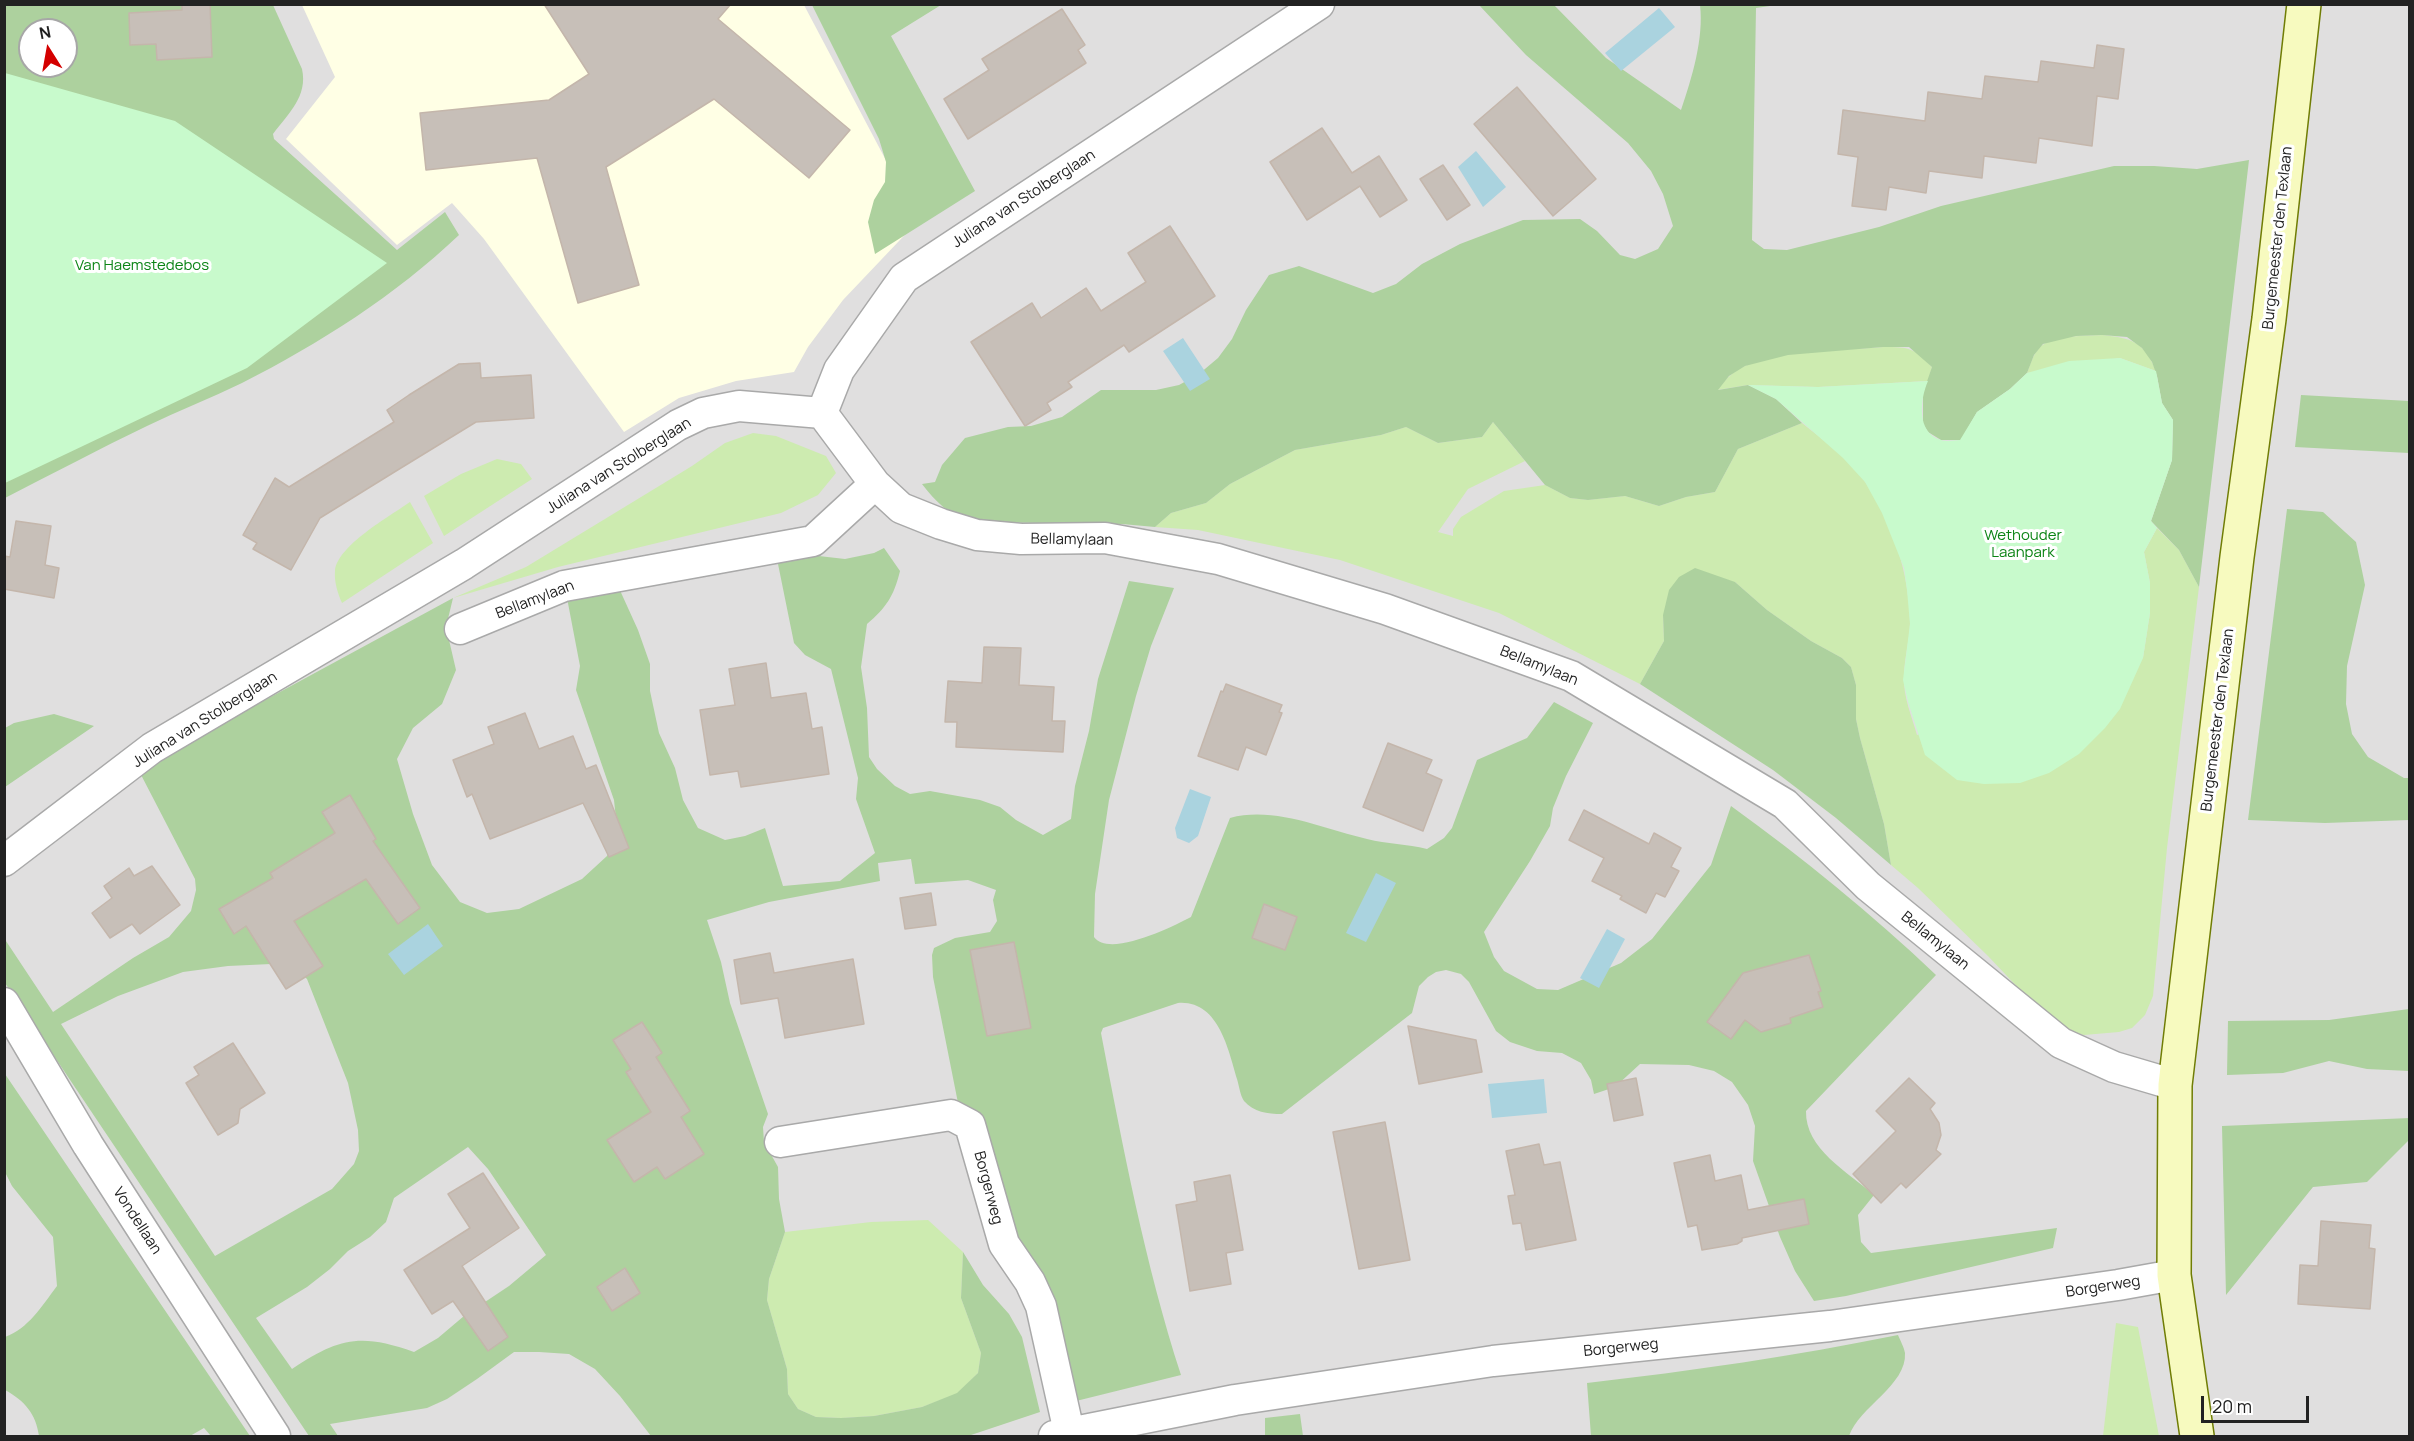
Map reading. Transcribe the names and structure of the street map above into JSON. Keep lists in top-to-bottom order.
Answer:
{
  "streets": {
    "street": [
      "Juliana van Stolberglaan",
      "Burgemeester den Texlaan",
      "Bellamylaan",
      "Borgerweg",
      "Vondellaan"
    ]
  },
  "crossings": [
    ["Juliana van Stolberglaan", "Bellamylaan"],
    ["Burgemeester den Texlaan", "Bellamylaan"],
    ["Burgemeester den Texlaan", "Borgerweg"]
  ],
  "parks": ["Van Haemstedebos", "Wethouder Laanpark"],
  "scale_bar": "20 m",
  "north": "top"
}
